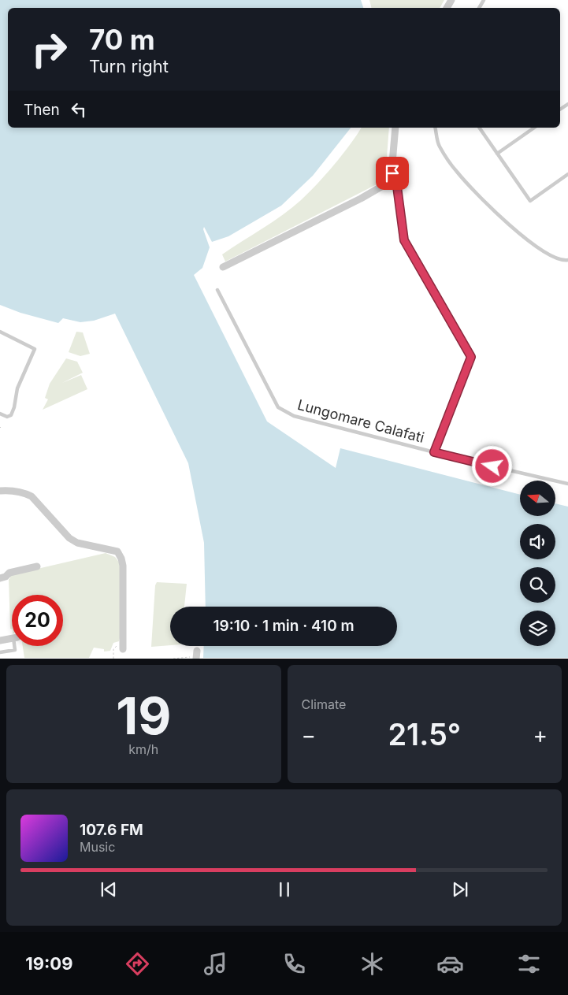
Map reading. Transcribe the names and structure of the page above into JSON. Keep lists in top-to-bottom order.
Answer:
{
  "streets": {
    "lane": ["Lungomare Calafati"]
  },
  "north": "left",
  "page": {
    "turn": ["70 m", "Turn right"],
    "then": "Then",
    "limit": "20",
    "trip": "19:10 · 1 min · 410 m",
    "tile": [
      ["19", "km/h"],
      "Climate"
    ],
    "heat": ["−", "21.5°", "+"],
    "song": ["107.6 FM", "Music"],
    "tabs": "19:09"
  }
}
